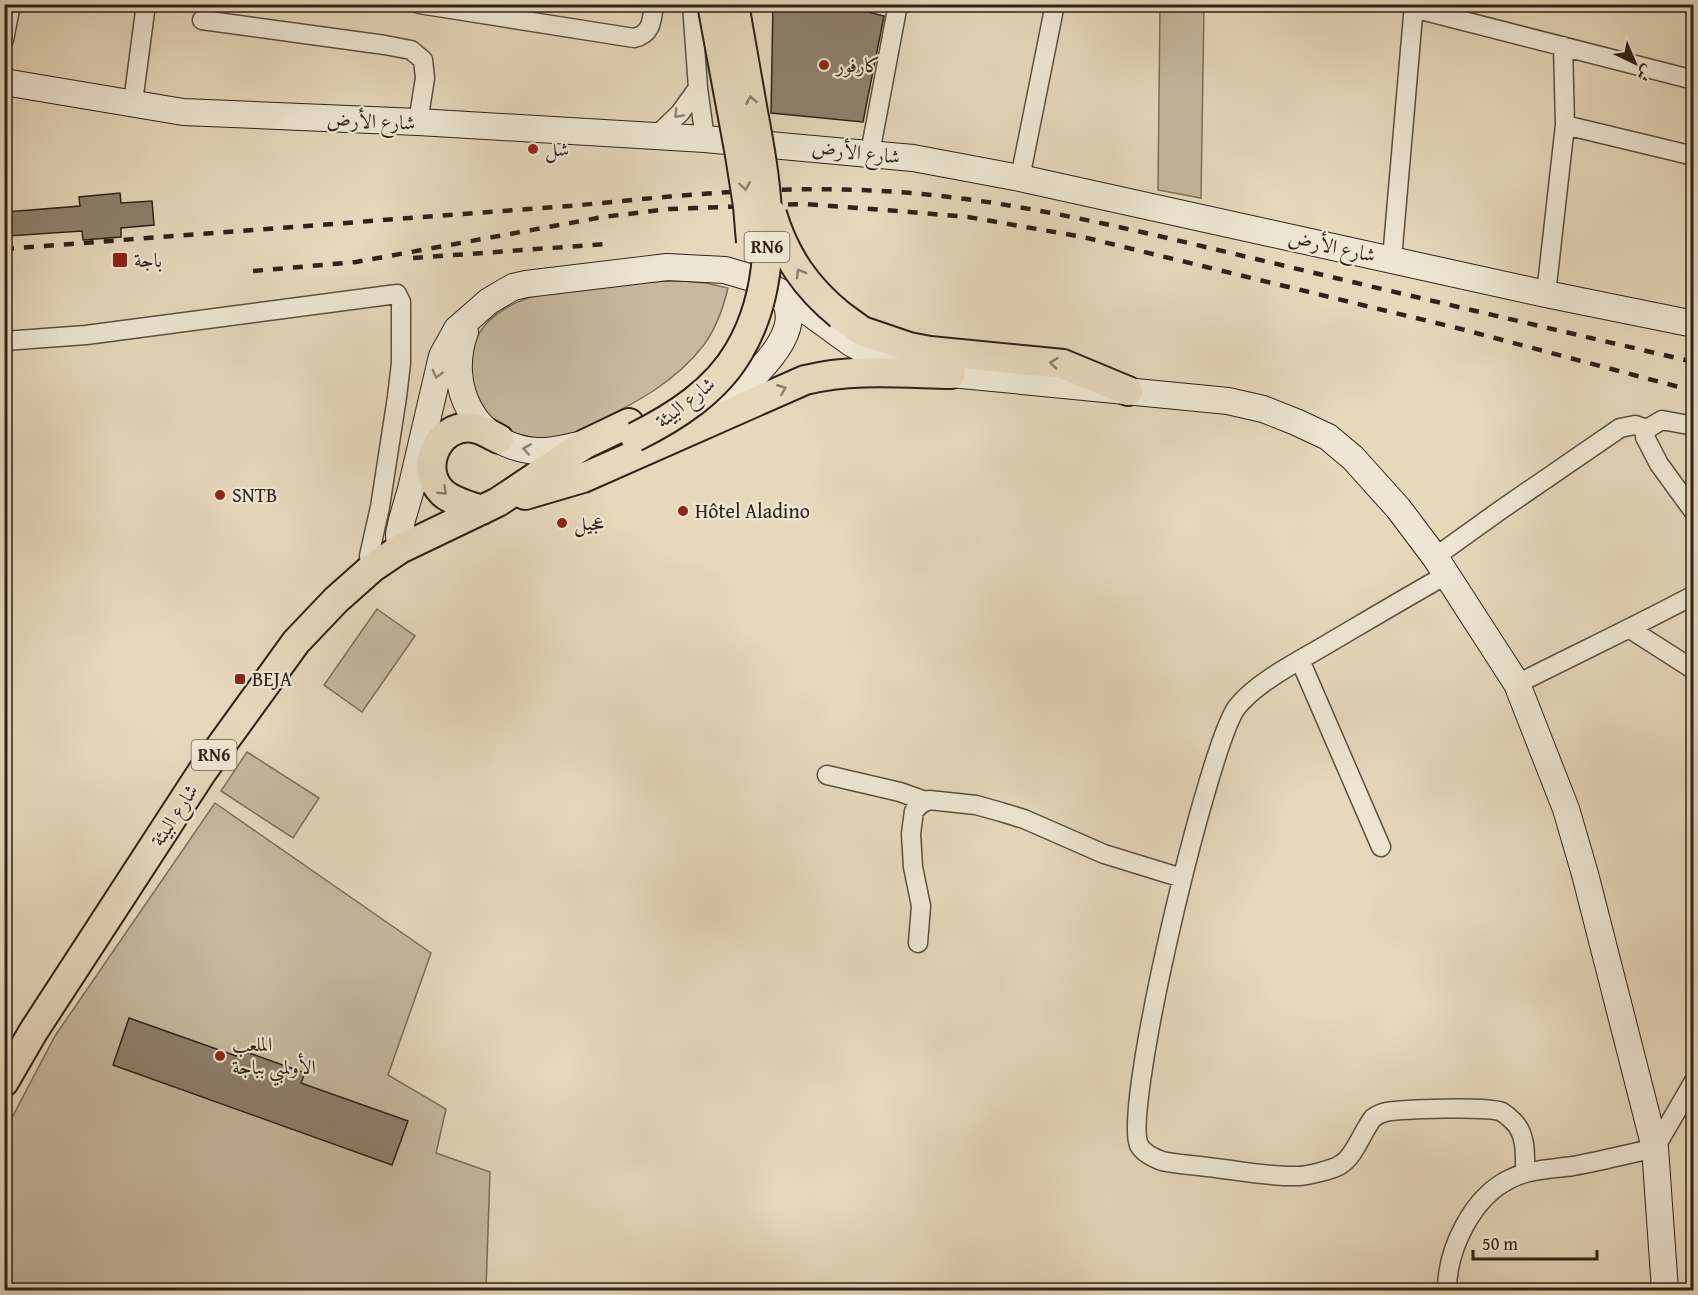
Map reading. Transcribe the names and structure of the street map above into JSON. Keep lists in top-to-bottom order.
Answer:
{
  "streets": {
    "main road": ["شارع الأرض", "RN6", "شارع البيئة"]
  },
  "places": {
    "other": [
      "كارفور",
      "شل",
      "SNTB",
      "Hôtel Aladino",
      "عجيل",
      "الملعب الأولمبي بباجة"
    ],
    "transit": ["باجة", "BEJA"]
  },
  "scale_bar": "50 m",
  "north": "bottom right"
}
